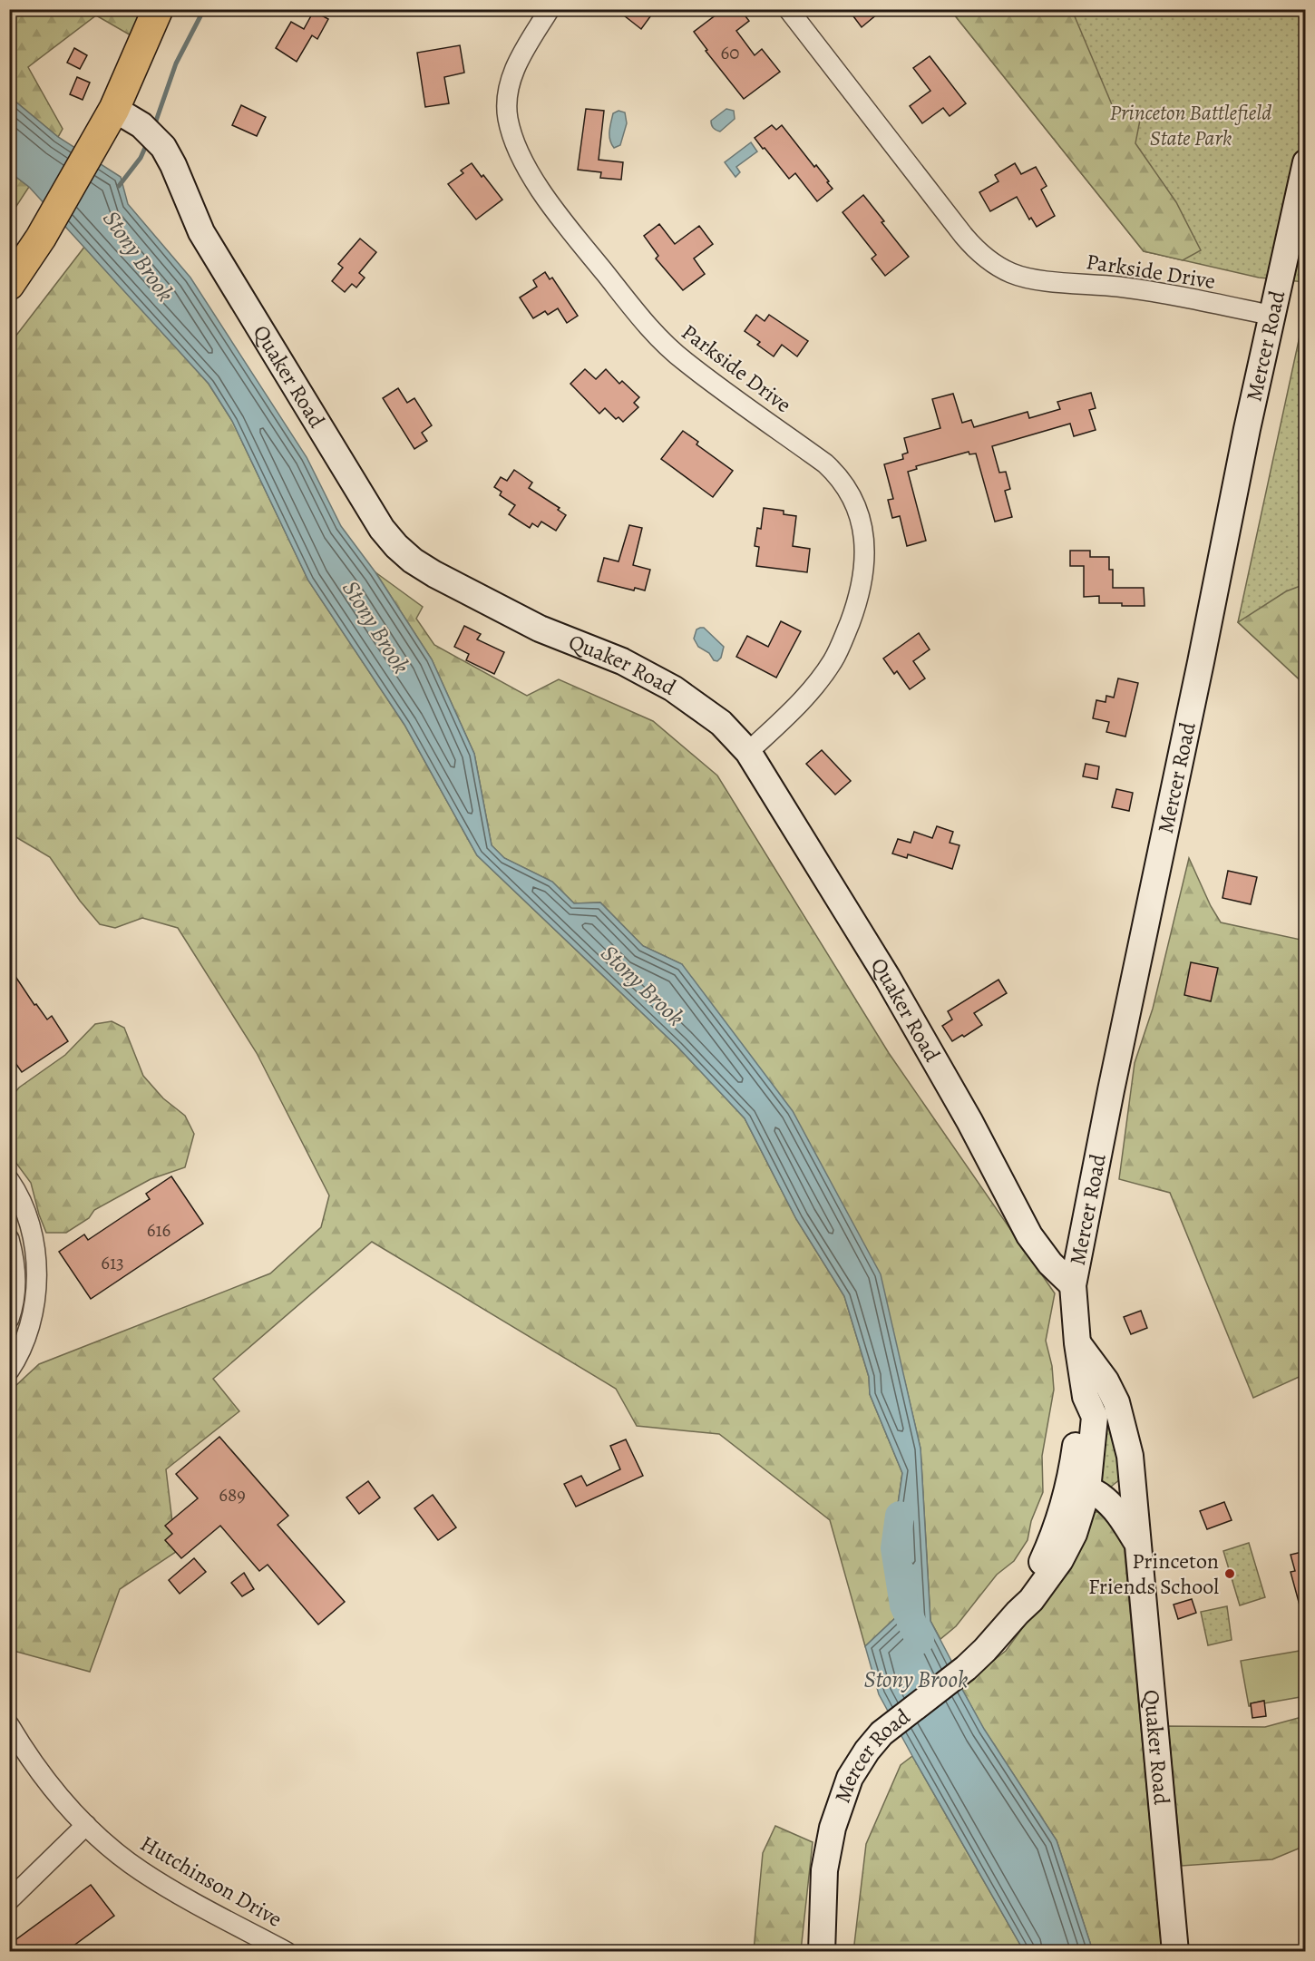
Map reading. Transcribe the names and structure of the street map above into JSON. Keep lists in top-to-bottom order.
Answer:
{
  "streets": {
    "street": [
      "Parkside Drive",
      "Mercer Road",
      "Quaker Road",
      "Hutchinson Drive"
    ]
  },
  "crossings": [
    ["Parkside Drive", "Mercer Road"],
    ["Parkside Drive", "Quaker Road"],
    ["Mercer Road", "Quaker Road"]
  ],
  "water": ["Stony Brook"],
  "parks": ["Princeton Battlefield State Park"],
  "places": ["Princeton Friends School"],
  "house_numbers": [
    "60",
    "616",
    "613",
    "689"
  ]
}
